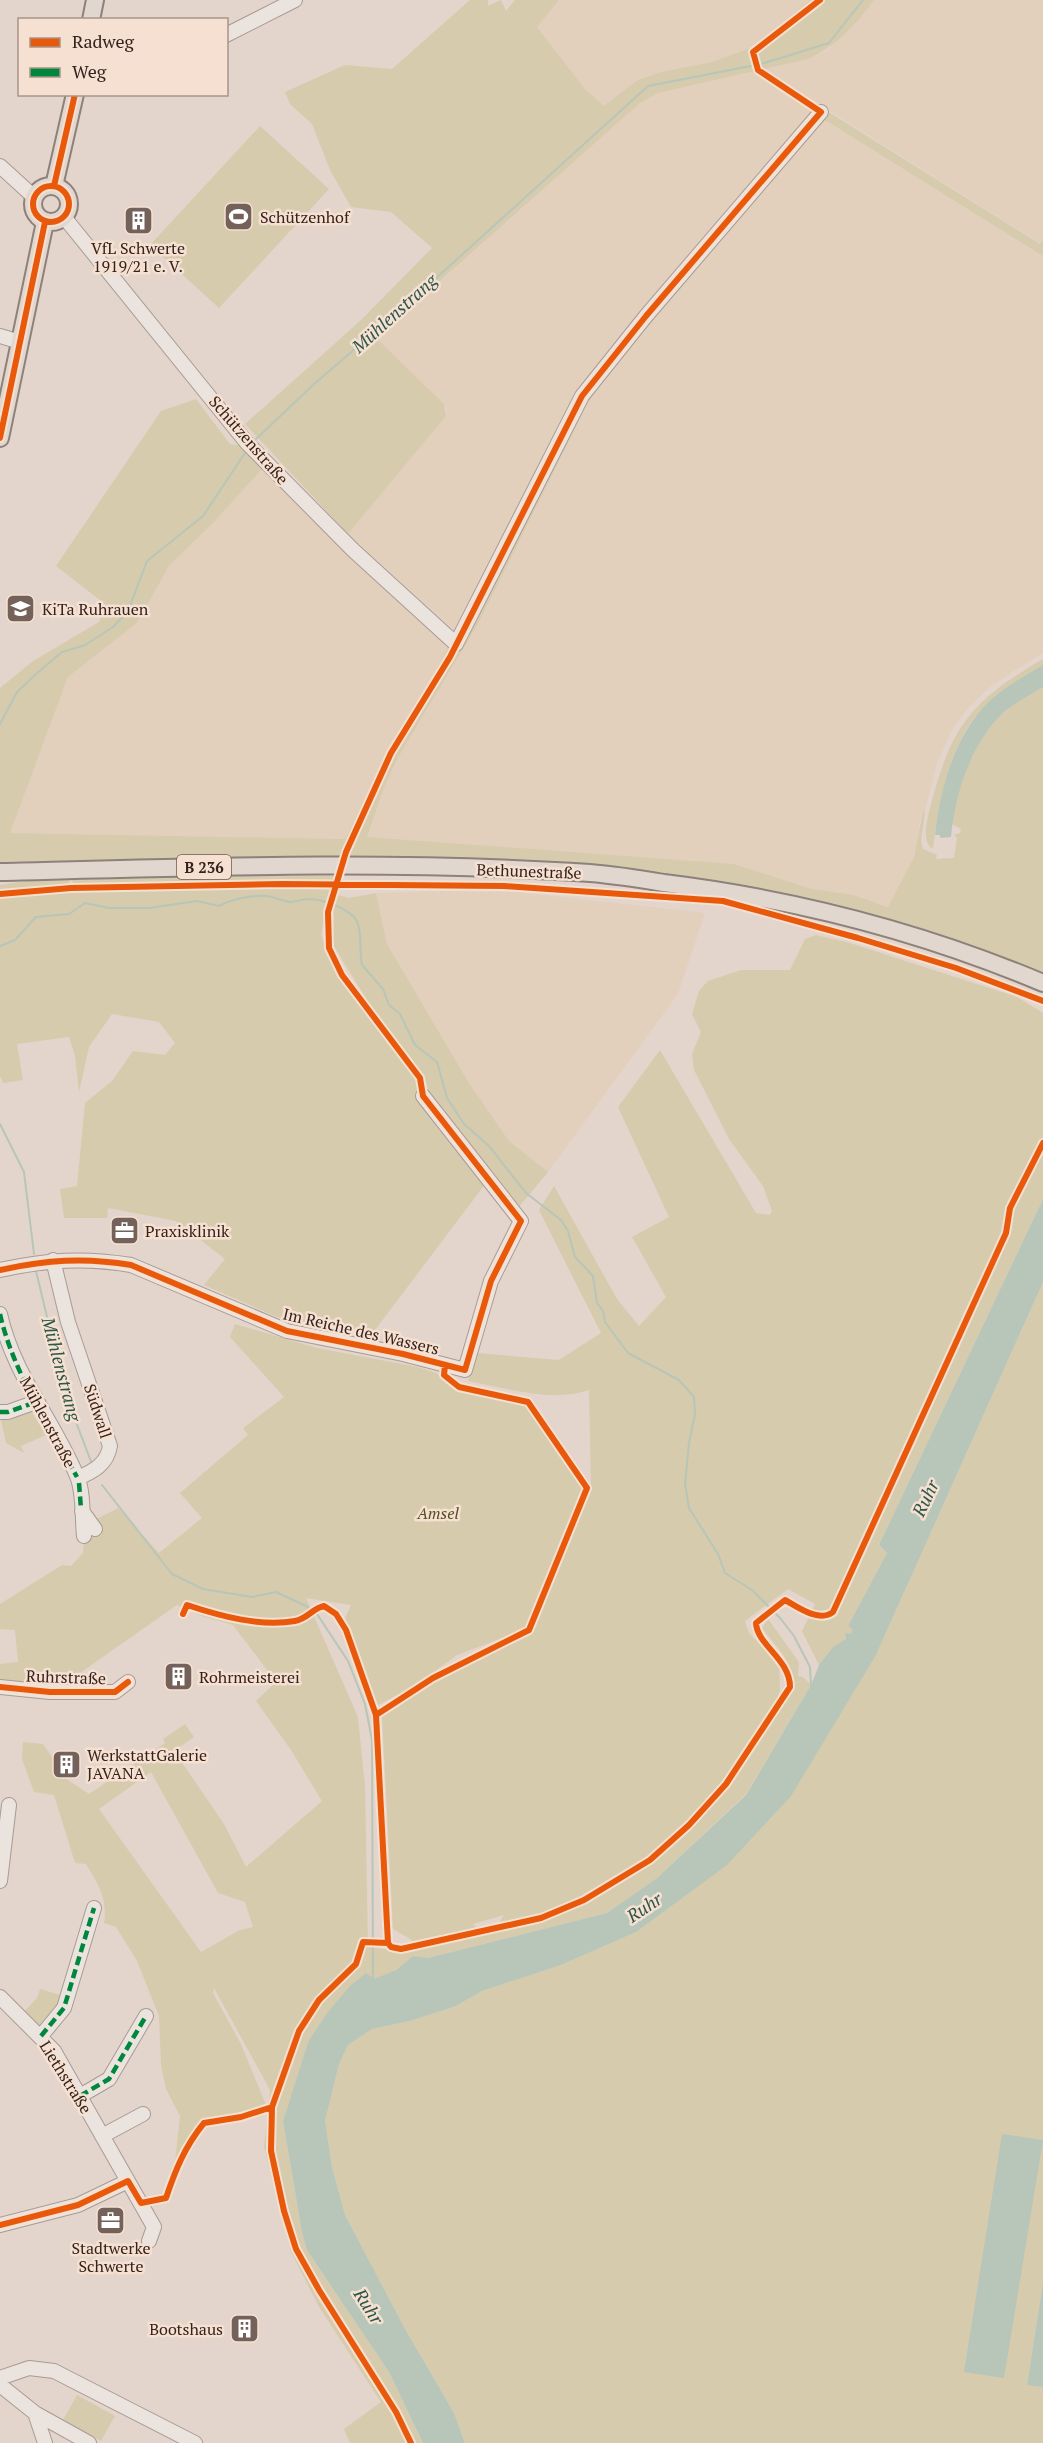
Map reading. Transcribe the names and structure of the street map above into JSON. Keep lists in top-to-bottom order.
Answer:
{
  "streets": {
    "main road": ["B 236", "Bethunestraße"],
    "street": [
      "Schützenstraße",
      "Im Reiche des Wassers",
      "Südwall",
      "Mühlenstraße",
      "Ruhrstraße",
      "Liethstraße"
    ]
  },
  "crossings": [
    ["Im Reiche des Wassers", "Südwall"],
    ["Südwall", "Mühlenstraße"]
  ],
  "water": ["Mühlenstrang", "Ruhr"],
  "parks": ["Amsel"],
  "places": {
    "sports": ["Schützenhof"],
    "building": [
      "VfL Schwerte 1919/21 e. V.",
      "Rohrmeisterei",
      "WerkstattGalerie JAVANA",
      "Bootshaus"
    ],
    "school or university": ["KiTa Ruhrauen"],
    "office": ["Praxisklinik", "Stadtwerke Schwerte"]
  },
  "legend": ["Radweg", "Weg"]
}
